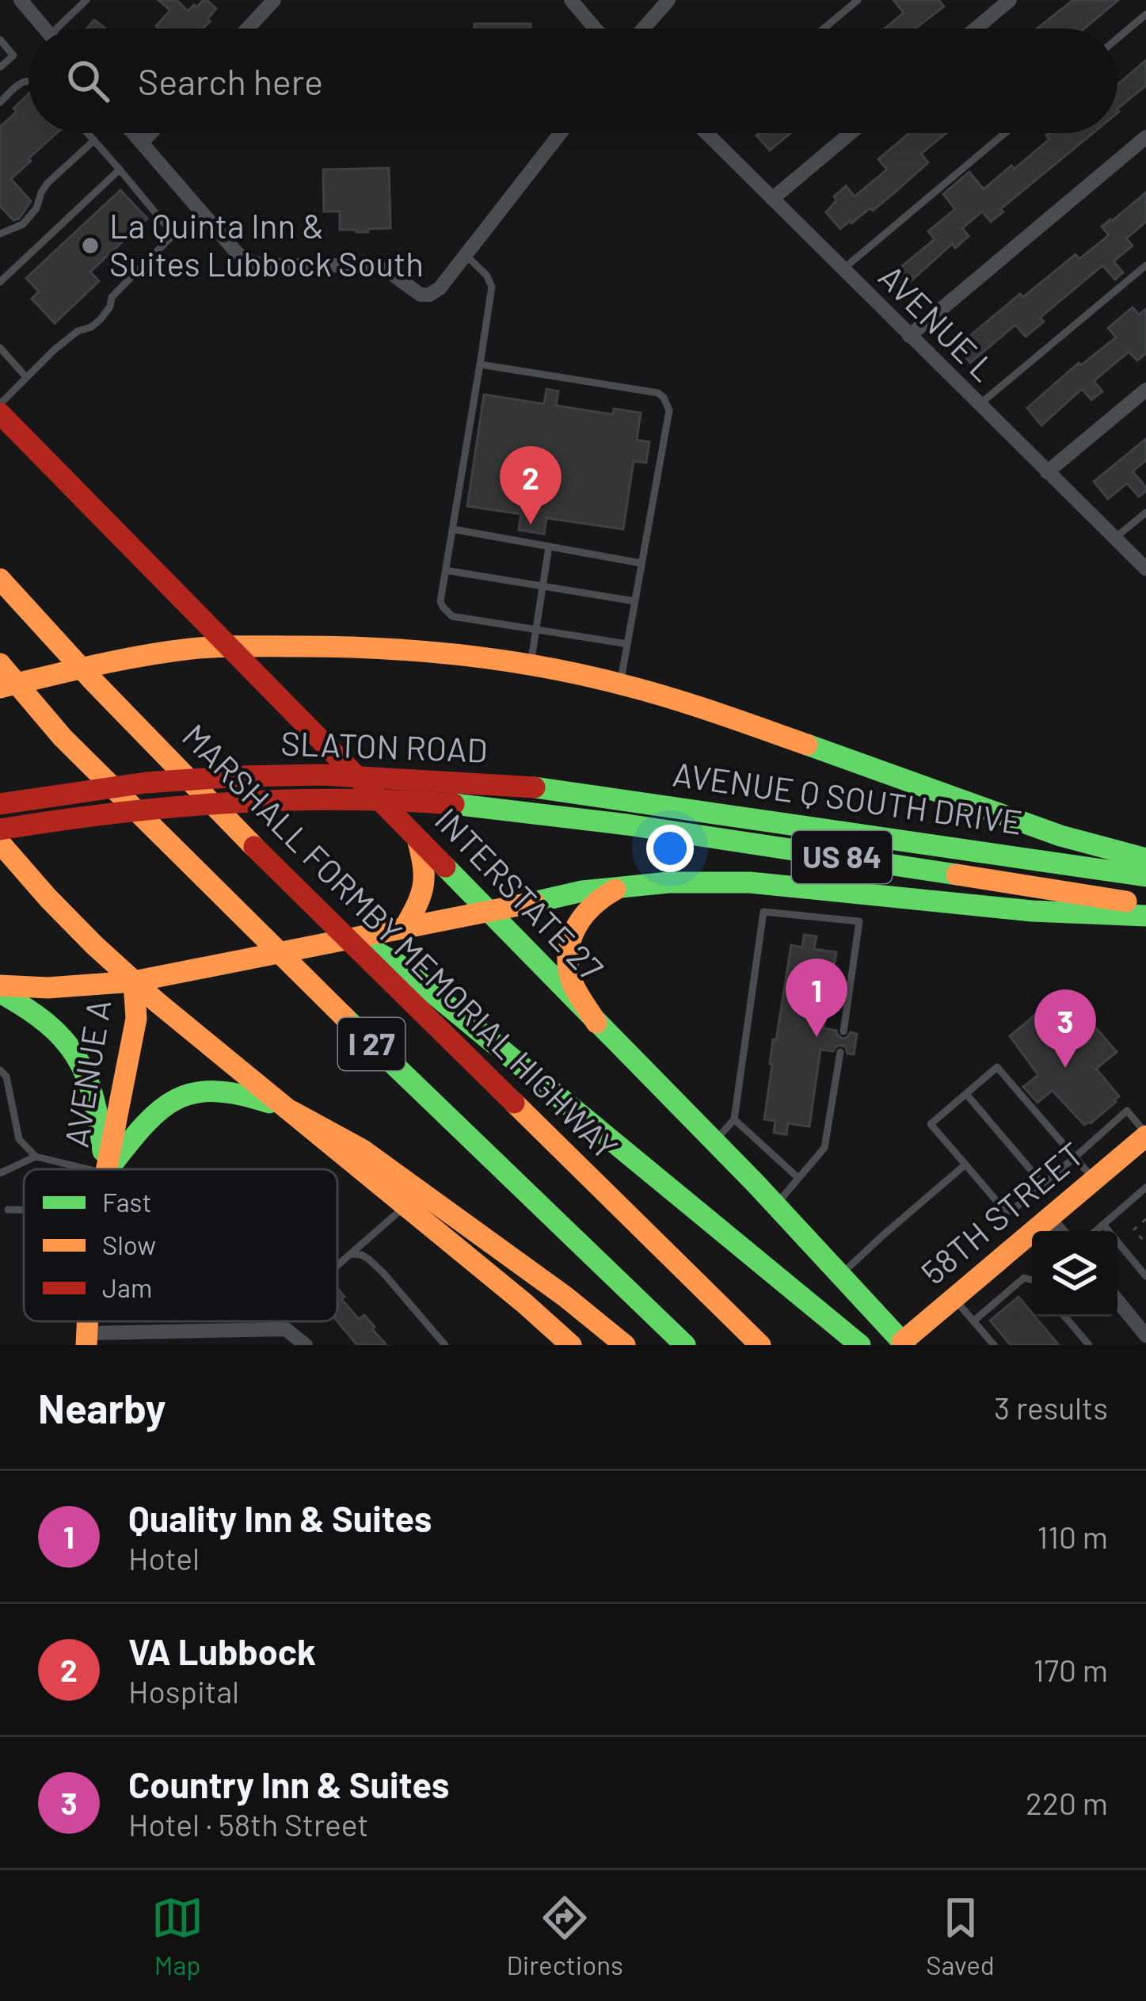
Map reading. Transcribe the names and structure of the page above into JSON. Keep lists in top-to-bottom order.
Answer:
{
  "streets": {
    "main road": [
      "SLATON ROAD",
      "AVENUE Q SOUTH DRIVE",
      "US 84",
      "INTERSTATE 27",
      "MARSHALL FORMBY MEMORIAL HIGHWAY",
      "I 27",
      "AVENUE A",
      "58TH STREET"
    ],
    "street": ["AVENUE L"]
  },
  "crossings": [
    ["SLATON ROAD", "AVENUE Q SOUTH DRIVE"],
    ["INTERSTATE 27", "58TH STREET"]
  ],
  "places": ["La Quinta Inn & Suites Lubbock South"],
  "legend": ["Fast", "Slow", "Jam"],
  "page": {
    "search": "Search here",
    "pins": ["2", "1", "3"],
    "heading": ["Nearby", "3 results"],
    "list": [
      {
        "mark": "1",
        "name": "Quality Inn & Suites",
        "note": "Hotel",
        "value": "110 m"
      },
      {
        "mark": "2",
        "name": "VA Lubbock",
        "note": "Hospital",
        "value": "170 m"
      },
      {
        "mark": "3",
        "name": "Country Inn & Suites",
        "note": "Hotel · 58th Street",
        "value": "220 m"
      }
    ],
    "nav": ["Map", "Directions", "Saved"]
  }
}
